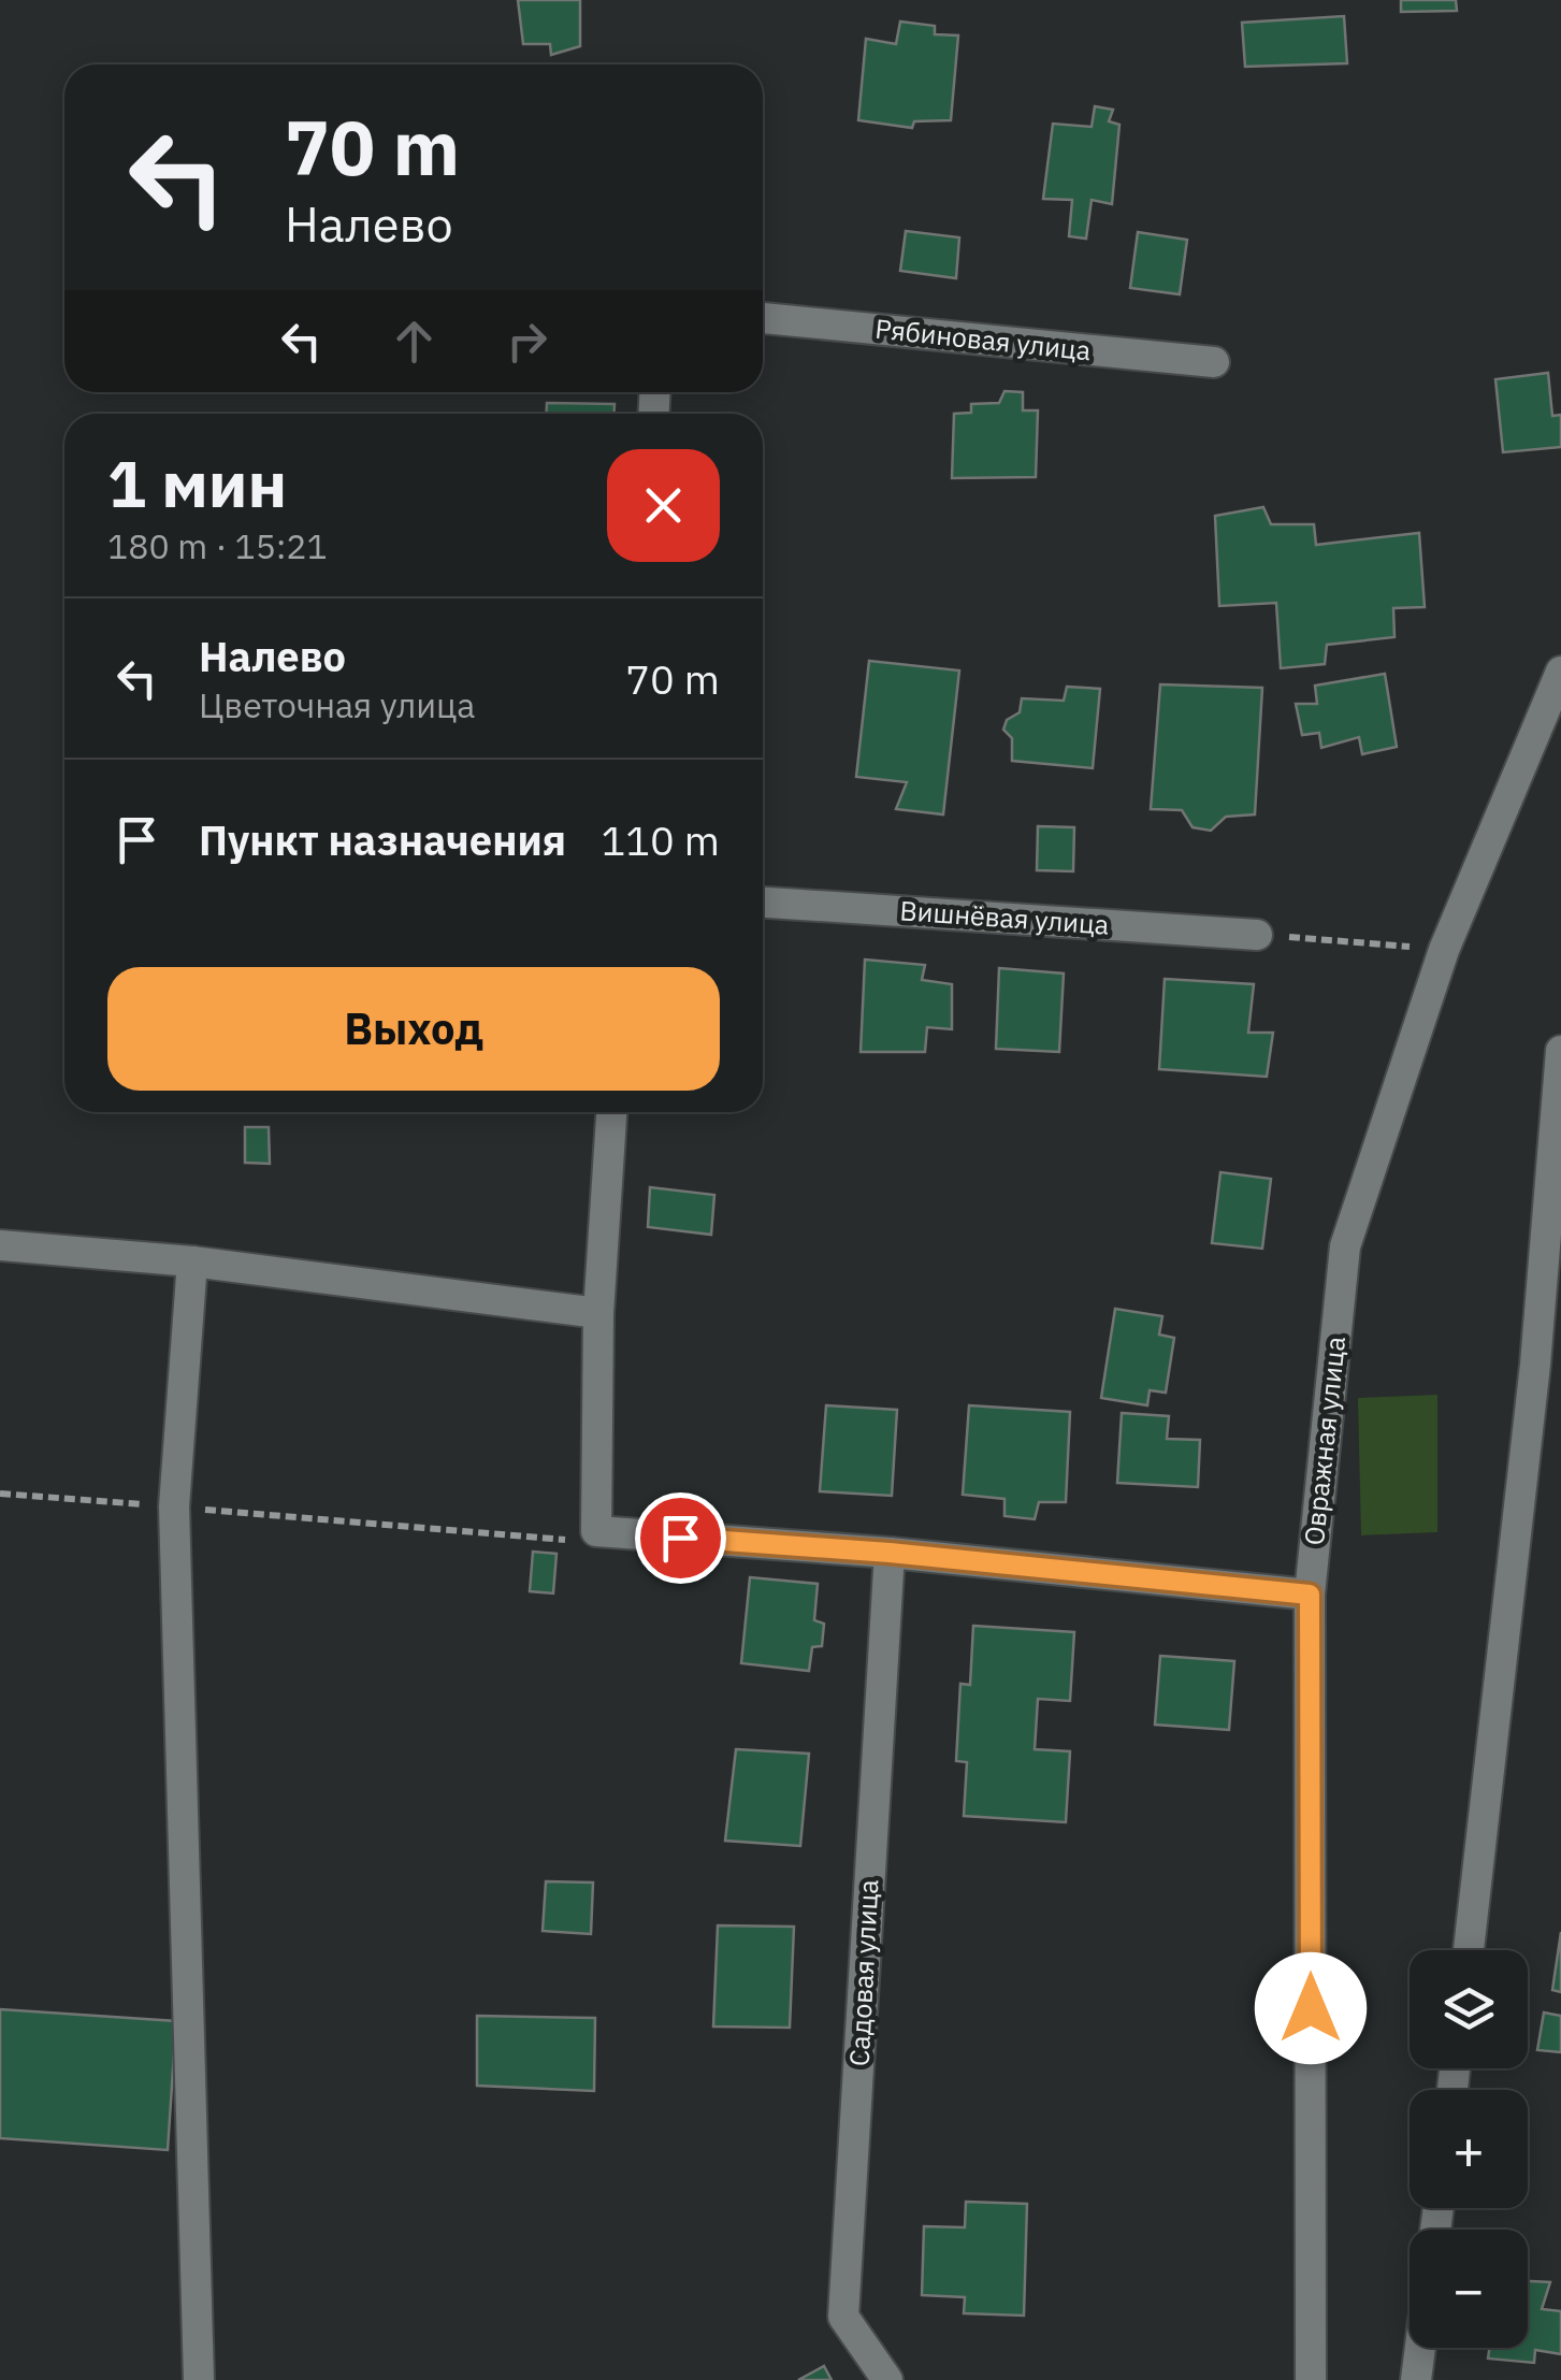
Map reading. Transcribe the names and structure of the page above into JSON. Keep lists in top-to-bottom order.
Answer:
{
  "streets": {
    "street": [
      "Рябиновая улица",
      "Вишнёвая улица",
      "Овражная улица",
      "Садовая улица"
    ]
  },
  "page": {
    "turn": ["70 m", "Налево"],
    "heading": ["1 мин", "180 m · 15:21"],
    "list": [
      {
        "name": "Налево",
        "note": "Цветочная улица",
        "value": "70 m"
      },
      {
        "name": "Пункт назначения",
        "value": "110 m"
      }
    ],
    "buttons": "Выход",
    "map_buttons": ["+", "−"]
  }
}
